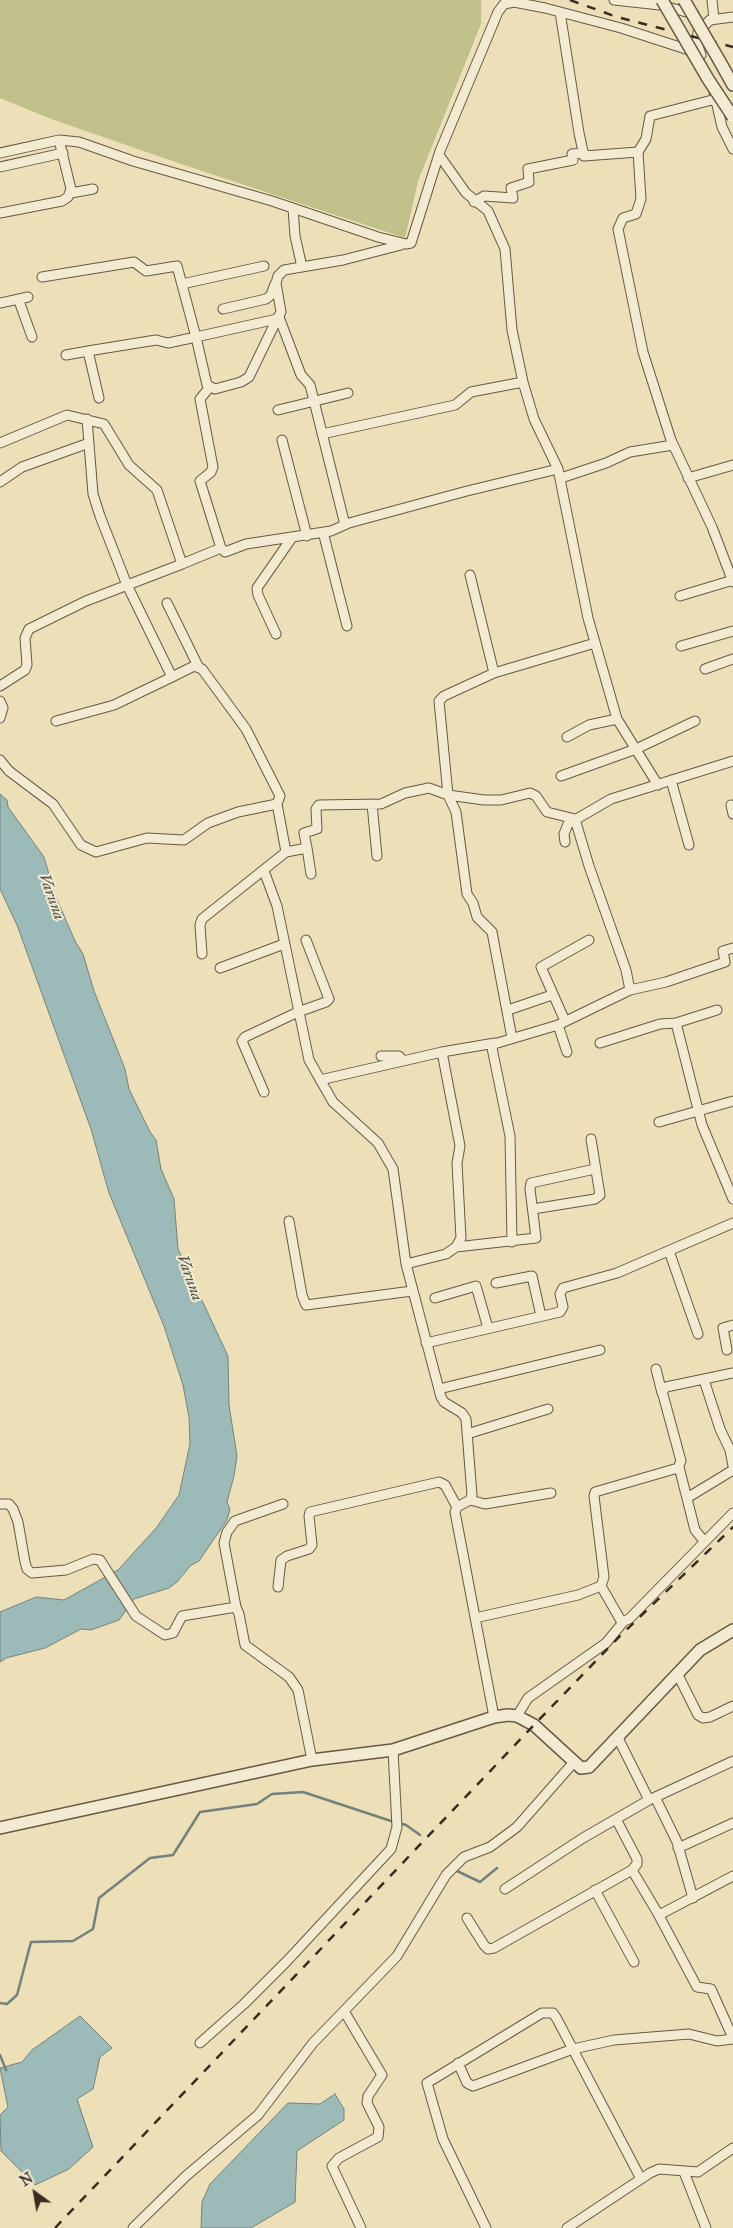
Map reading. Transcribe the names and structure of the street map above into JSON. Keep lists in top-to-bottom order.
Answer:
{
  "water": ["Varuna"],
  "north": "top left"
}
